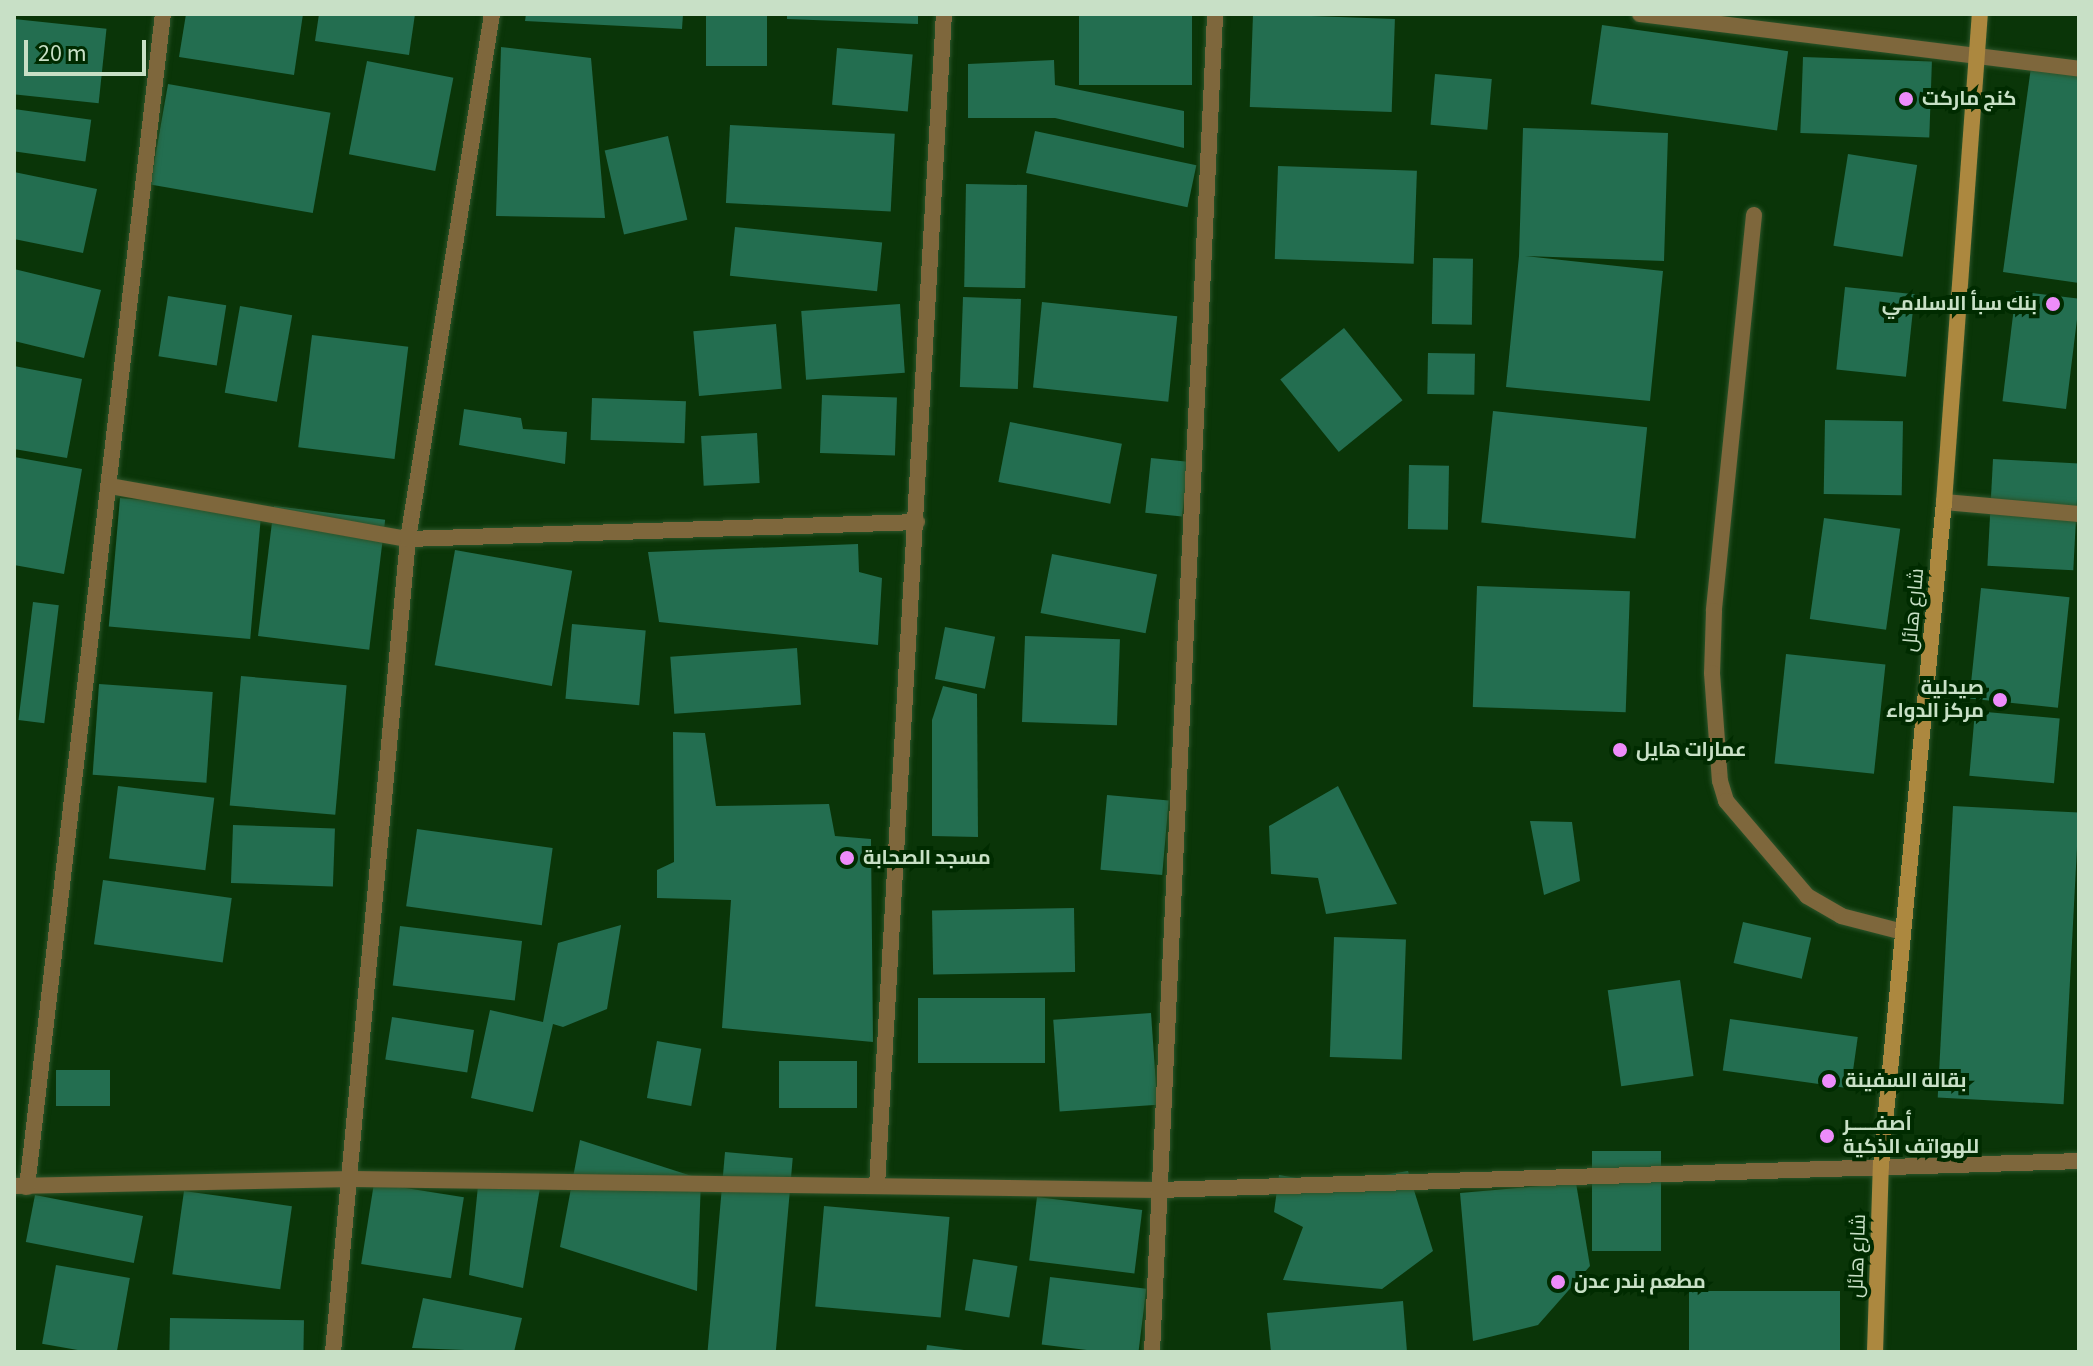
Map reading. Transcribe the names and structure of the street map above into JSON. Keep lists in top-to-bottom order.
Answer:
{
  "streets": {
    "street": ["شارع هائل"]
  },
  "places": [
    "كنج ماركت",
    "بنك سبأ الاسلامي",
    "صيدلية مركز الدواء",
    "عمارات هايل",
    "مسجد الصحابة",
    "بقالة السفينة",
    "أصفـــــر للهواتف الذكية",
    "مطعم بندر عدن"
  ],
  "scale_bar": "20 m"
}
